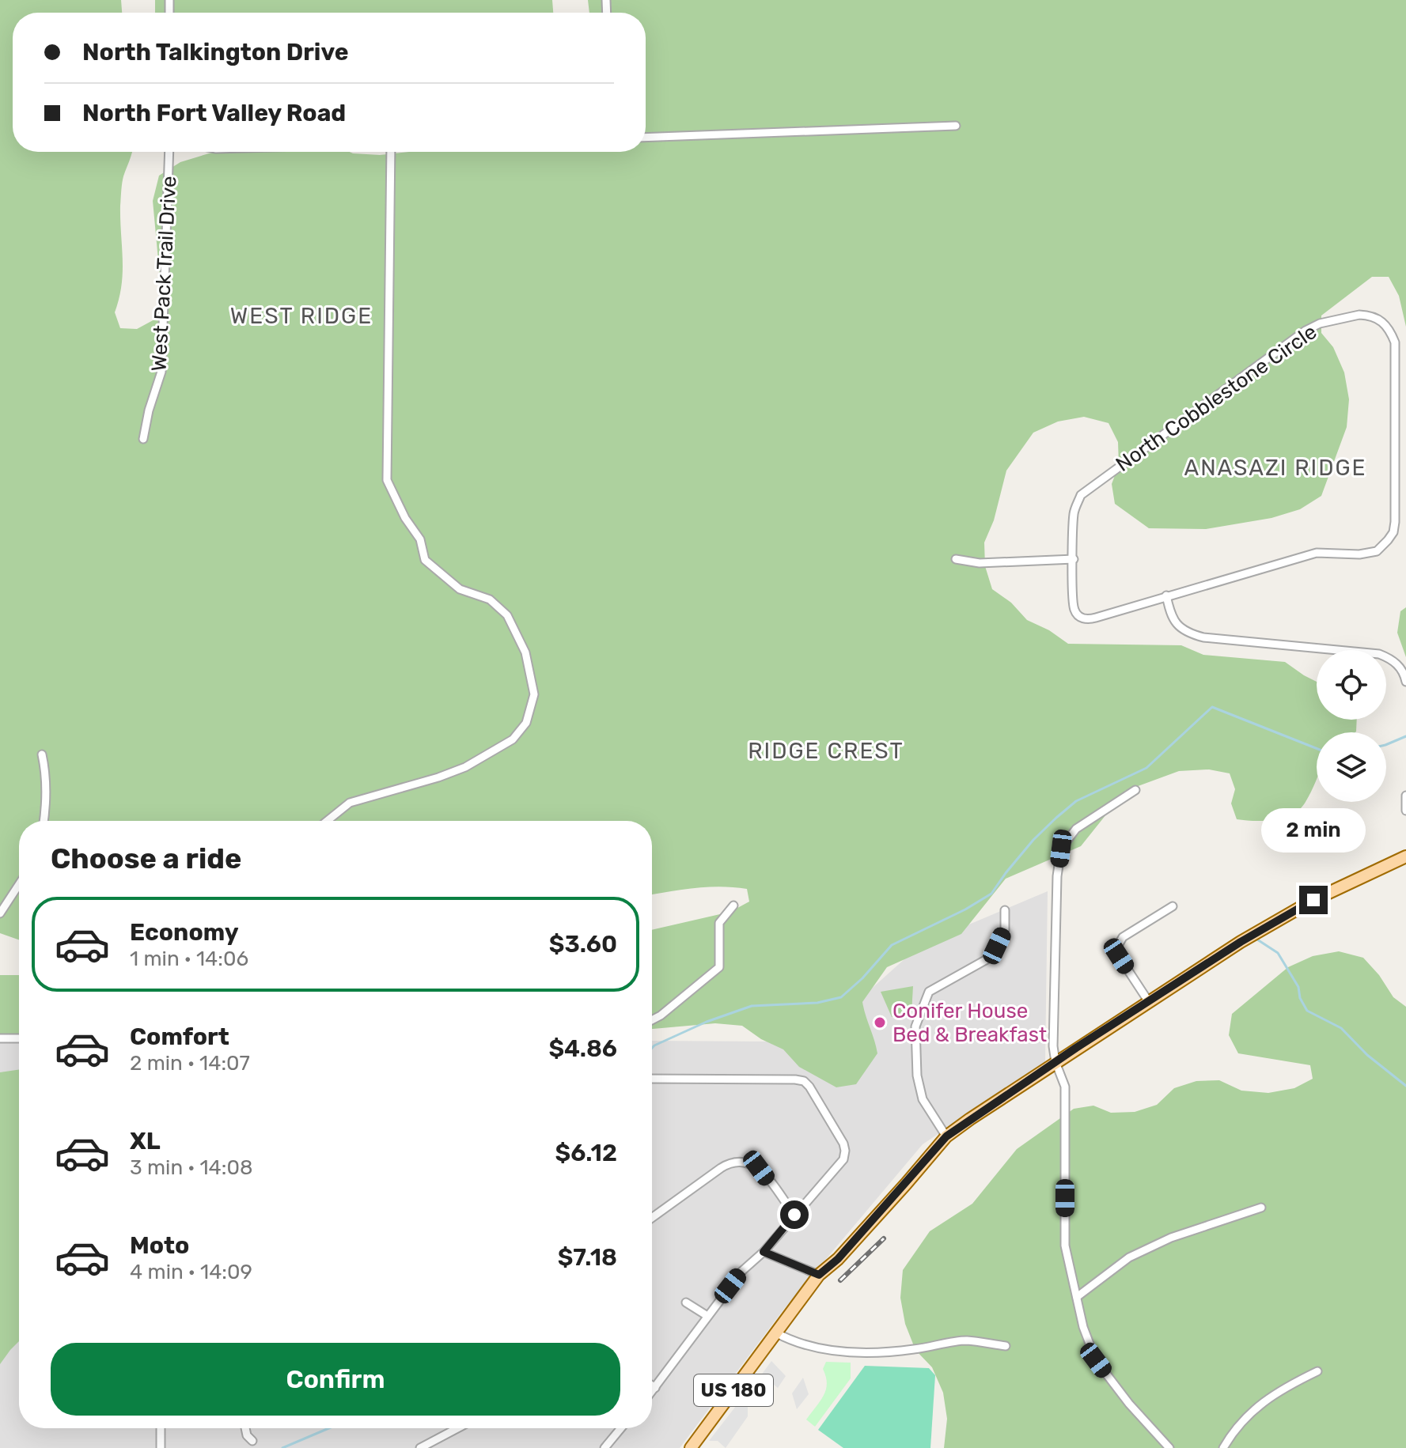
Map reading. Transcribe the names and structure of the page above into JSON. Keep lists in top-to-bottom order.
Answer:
{
  "streets": {
    "main road": ["US 180"],
    "street": ["West Pack Trail Drive", "North Cobblestone Circle"]
  },
  "districts": ["WEST RIDGE", "ANASAZI RIDGE", "RIDGE CREST"],
  "places": ["Conifer House Bed & Breakfast"],
  "page": {
    "banner": ["North Talkington Drive", "North Fort Valley Road"],
    "bubble": "2 min",
    "heading": "Choose a ride",
    "list": [
      {
        "name": "Economy",
        "note": "1 min · 14:06",
        "value": "$3.60"
      },
      {
        "name": "Comfort",
        "note": "2 min · 14:07",
        "value": "$4.86"
      },
      {
        "name": "XL",
        "note": "3 min · 14:08",
        "value": "$6.12"
      },
      {
        "name": "Moto",
        "note": "4 min · 14:09",
        "value": "$7.18"
      }
    ],
    "buttons": "Confirm"
  }
}
